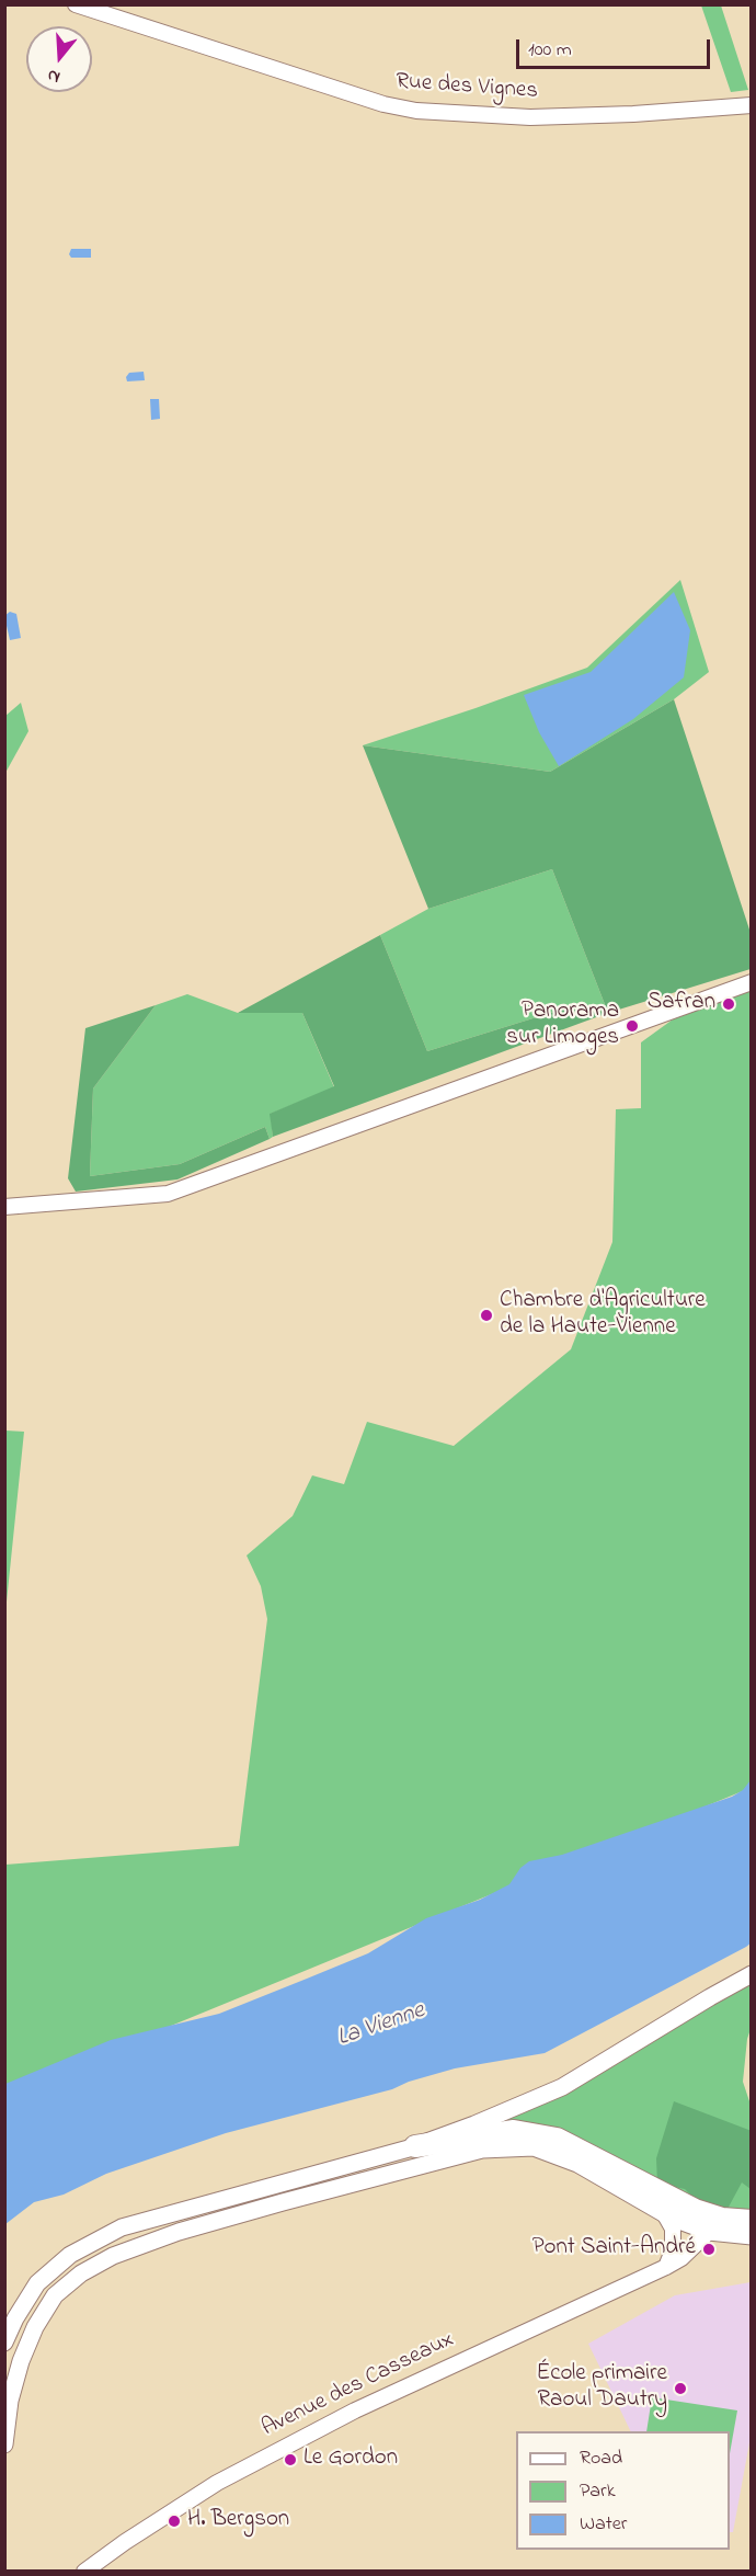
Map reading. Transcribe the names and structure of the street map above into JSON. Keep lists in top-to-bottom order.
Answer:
{
  "streets": {
    "street": ["Rue des Vignes", "Avenue des Casseaux"]
  },
  "water": ["La Vienne"],
  "places": [
    "Safran",
    "Panorama sur Limoges",
    "Chambre d'Agriculture de la Haute-Vienne",
    "Pont Saint-André",
    "École primaire Raoul Dautry",
    "Le Gordon",
    "H. Bergson"
  ],
  "legend": ["Road", "Park", "Water"],
  "scale_bar": "100 m",
  "north": "bottom"
}
